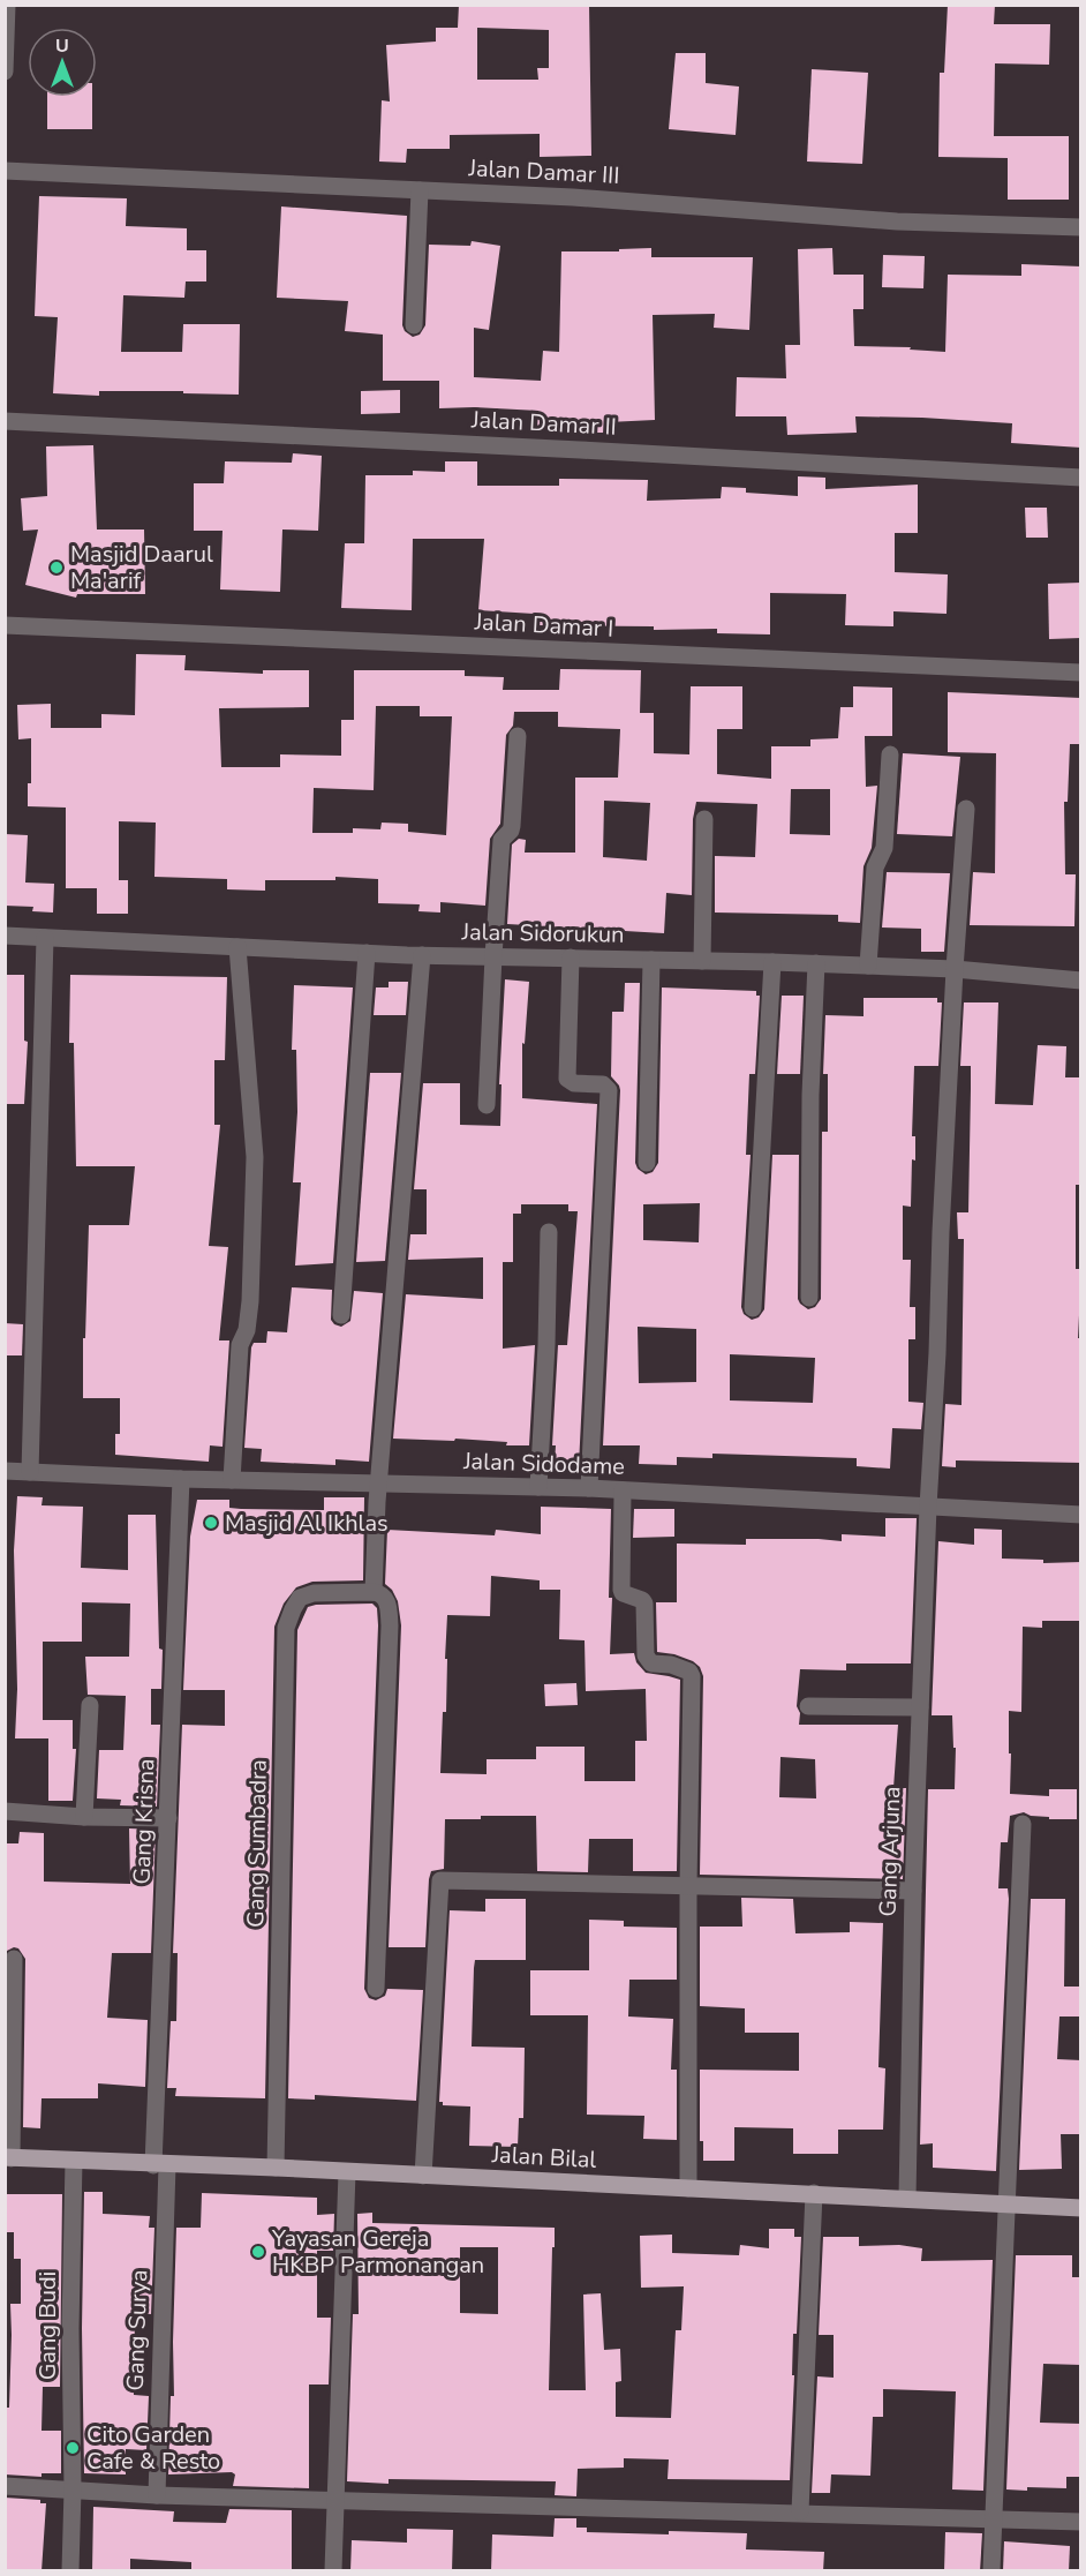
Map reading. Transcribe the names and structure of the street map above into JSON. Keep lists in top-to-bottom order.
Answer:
{
  "streets": {
    "main road": ["Jalan Bilal"],
    "street": [
      "Jalan Damar III",
      "Jalan Damar II",
      "Jalan Damar I",
      "Jalan Sidorukun",
      "Jalan Sidodame",
      "Gang Krisna",
      "Gang Sumbadra",
      "Gang Arjuna",
      "Gang Budi",
      "Gang Surya"
    ]
  },
  "crossings": [
    ["Jalan Sidorukun", "Gang Arjuna"],
    ["Jalan Sidodame", "Gang Krisna"],
    ["Jalan Sidodame", "Gang Arjuna"],
    ["Gang Krisna", "Jalan Bilal"],
    ["Gang Krisna", "Gang Surya"],
    ["Gang Sumbadra", "Jalan Bilal"],
    ["Gang Arjuna", "Jalan Bilal"],
    ["Jalan Bilal", "Gang Budi"],
    ["Jalan Bilal", "Gang Surya"]
  ],
  "places": [
    "Masjid Daarul Ma'arif",
    "Masjid Al Ikhlas",
    "Yayasan Gereja HKBP Parmonangan",
    "Cito Garden Cafe & Resto"
  ],
  "north": "top"
}
